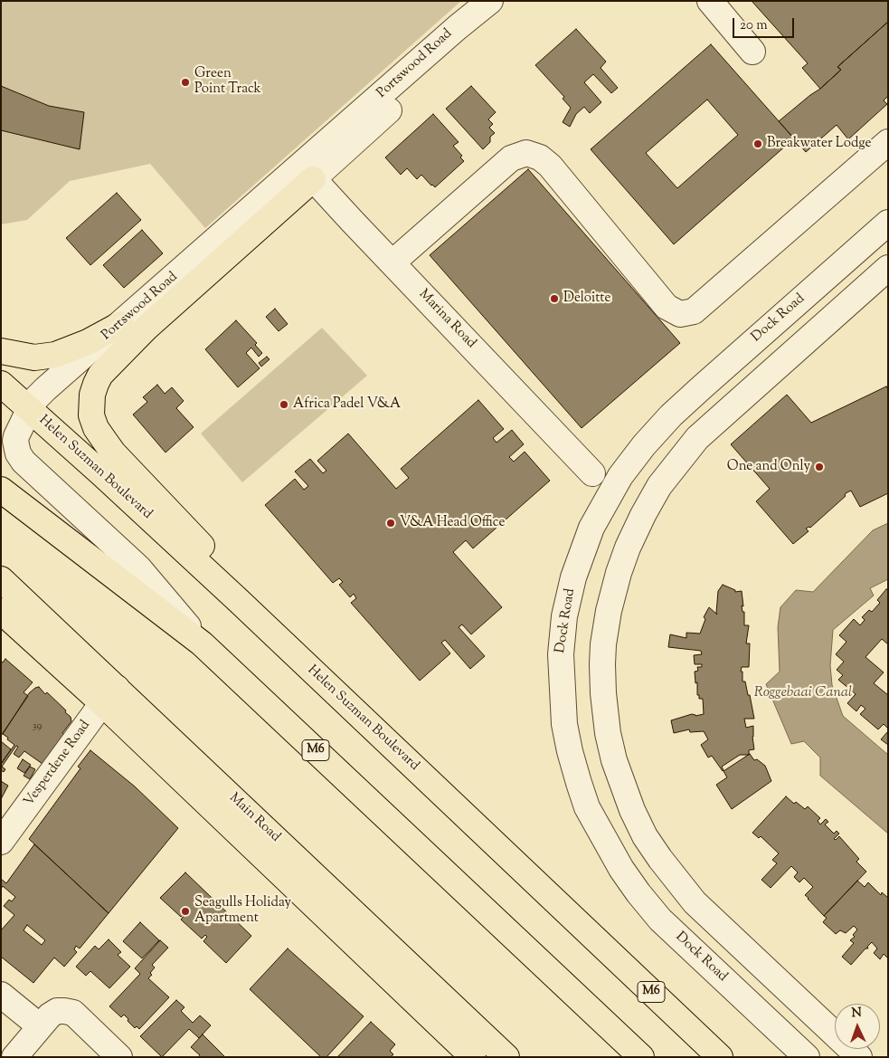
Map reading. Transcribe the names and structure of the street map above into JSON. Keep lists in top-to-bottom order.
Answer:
{
  "streets": {
    "main road": ["Helen Suzman Boulevard", "M6", "Main Road"],
    "street": [
      "Portswood Road",
      "Dock Road",
      "Marina Road",
      "Vesperdene Road"
    ]
  },
  "crossings": [
    ["Portswood Road", "Marina Road"],
    ["Portswood Road", "Helen Suzman Boulevard"],
    ["Portswood Road", "M6"],
    ["Vesperdene Road", "Main Road"]
  ],
  "water": ["Roggebaai Canal"],
  "places": [
    "Green Point Track",
    "Breakwater Lodge",
    "Deloitte",
    "Africa Padel V&A",
    "One and Only",
    "V&A Head Office",
    "Seagulls Holiday Apartment"
  ],
  "house_numbers": ["39"],
  "scale_bar": "20 m",
  "north": "top"
}
